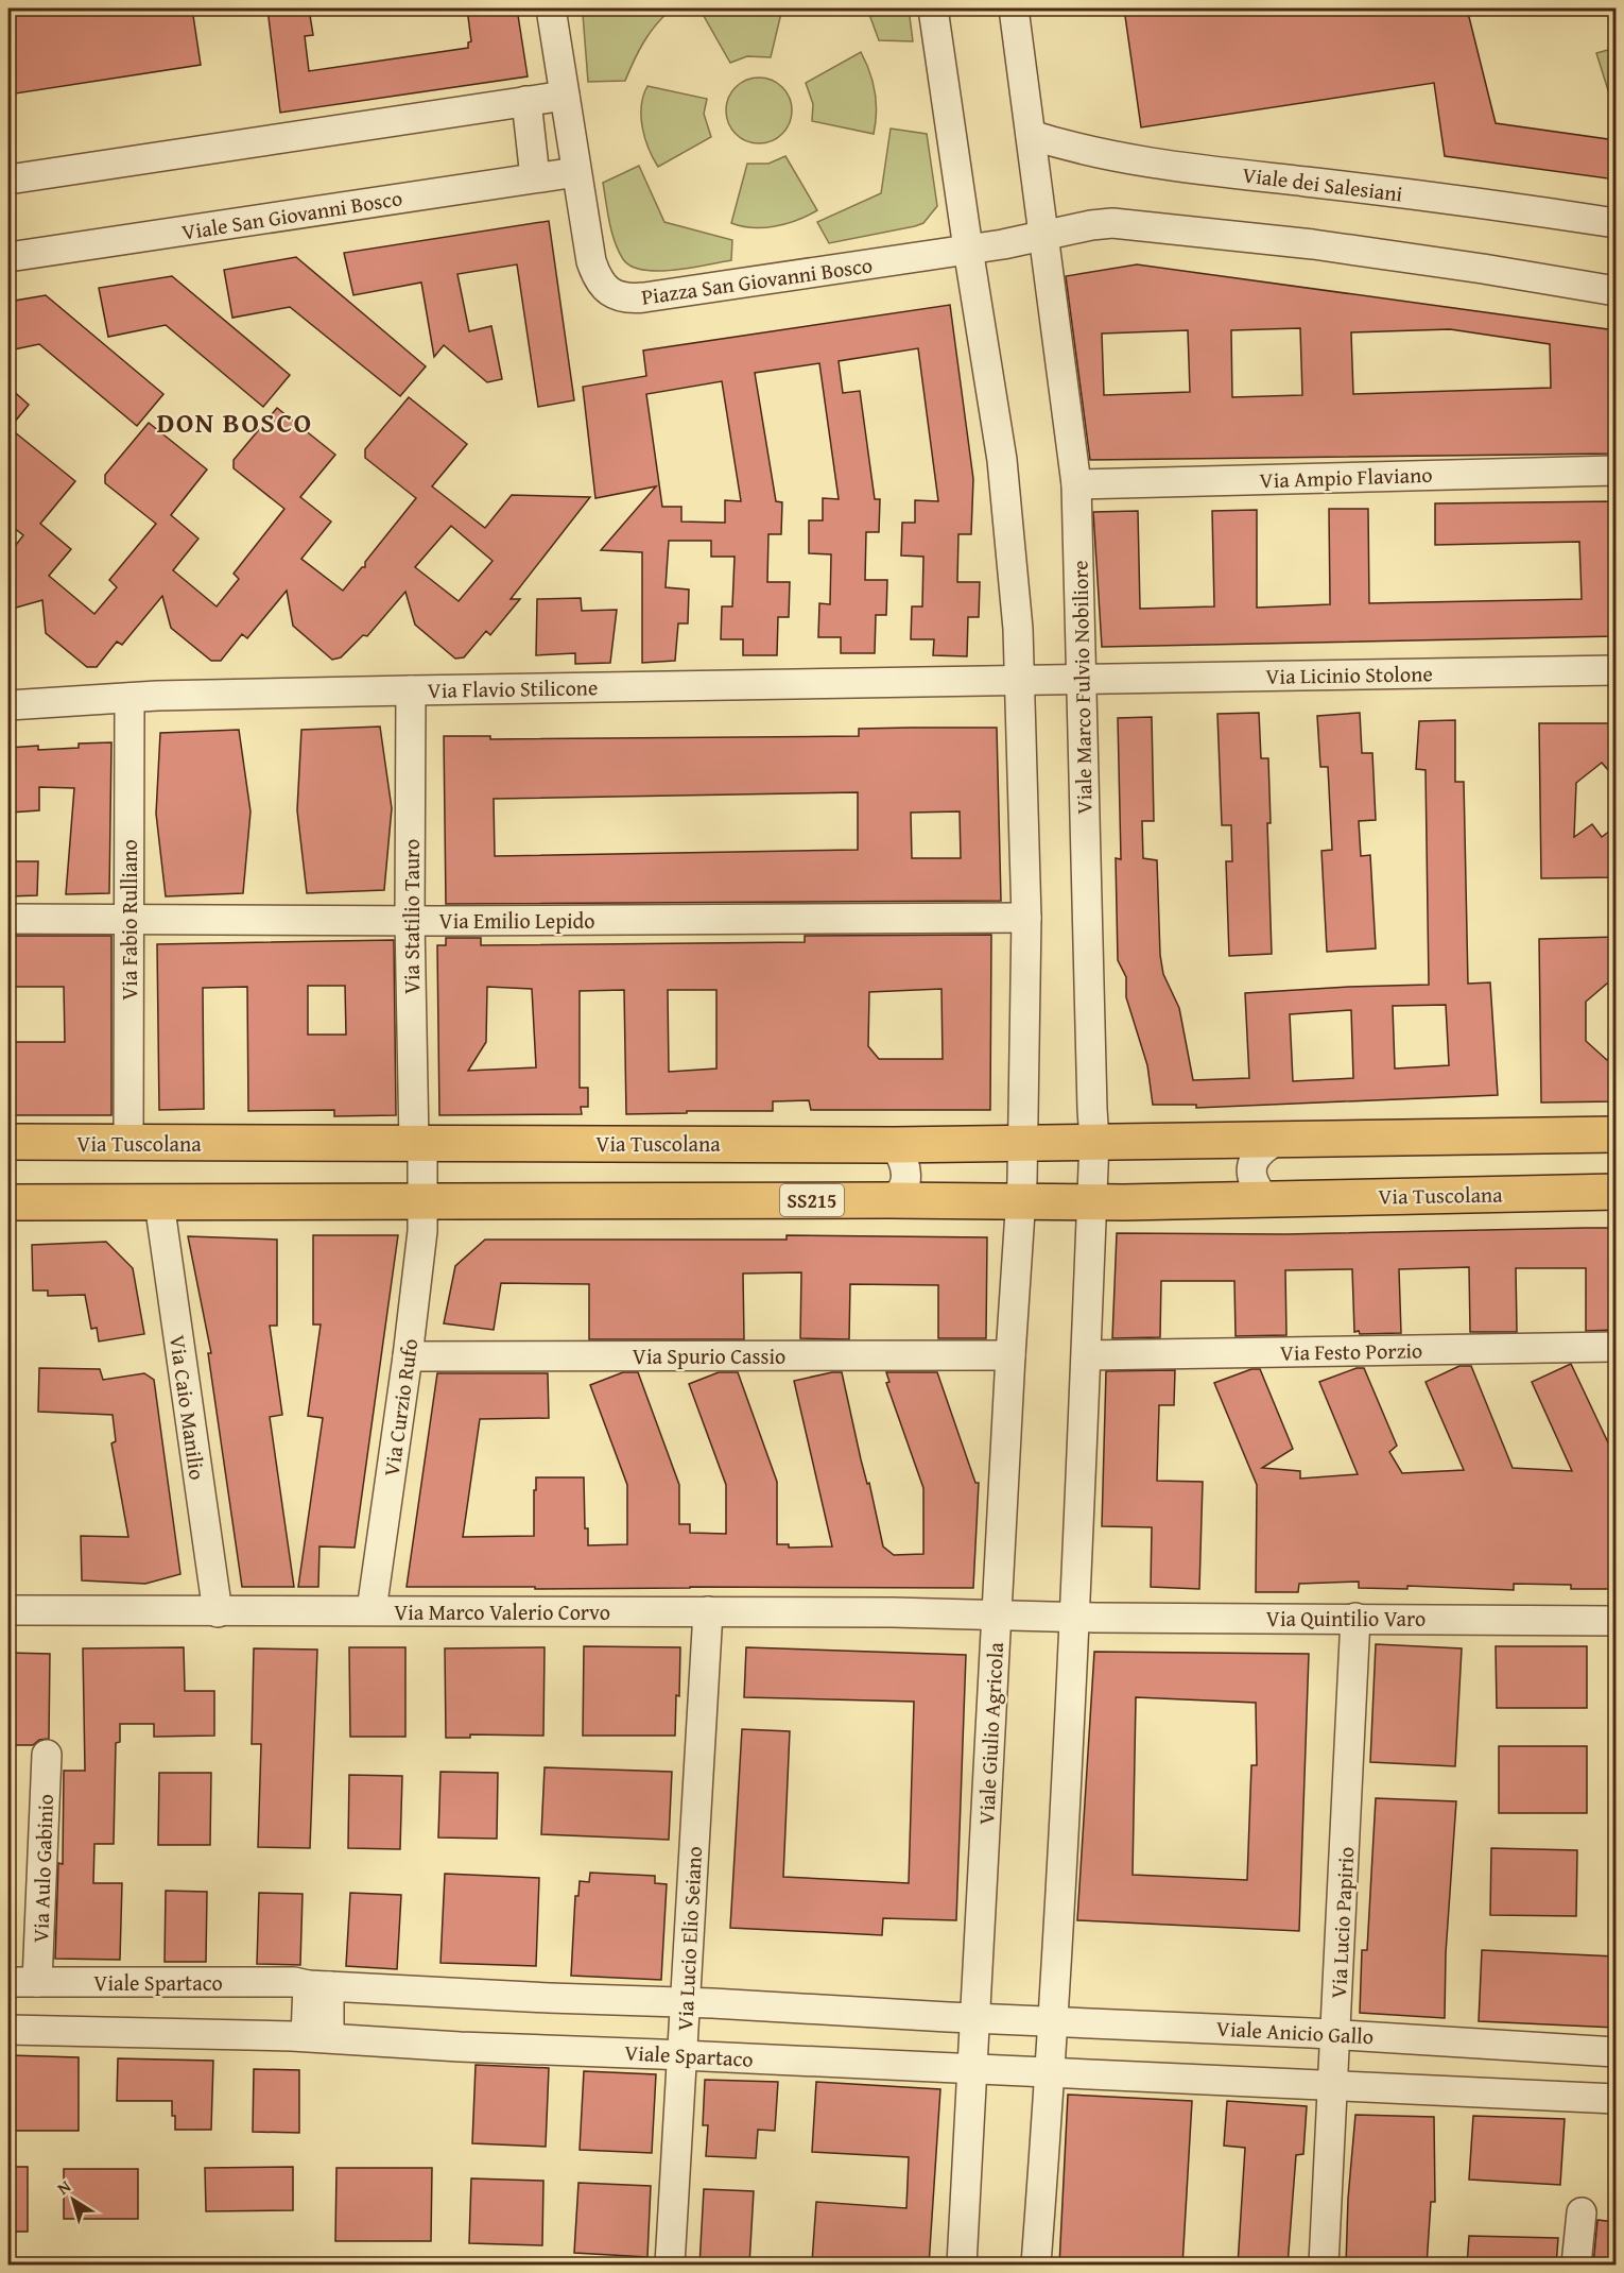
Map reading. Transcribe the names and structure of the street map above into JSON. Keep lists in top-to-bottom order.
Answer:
{
  "streets": {
    "main road": ["Via Tuscolana", "SS215"],
    "street": [
      "Viale dei Salesiani",
      "Viale San Giovanni Bosco",
      "Piazza San Giovanni Bosco",
      "Via Ampio Flaviano",
      "Via Licinio Stolone",
      "Viale Marco Fulvio Nobiliore",
      "Via Flavio Stilicone",
      "Via Statilio Tauro",
      "Via Fabio Rulliano",
      "Via Emilio Lepido",
      "Via Festo Porzio",
      "Via Spurio Cassio",
      "Via Caio Manilio",
      "Via Curzio Rufo",
      "Via Marco Valerio Corvo",
      "Via Quintilio Varo",
      "Viale Giulio Agricola",
      "Via Aulo Gabinio",
      "Via Lucio Papirio",
      "Via Lucio Elio Seiano",
      "Viale Spartaco",
      "Viale Anicio Gallo"
    ]
  },
  "crossings": [
    ["Viale San Giovanni Bosco", "Piazza San Giovanni Bosco"],
    ["Piazza San Giovanni Bosco", "Viale Marco Fulvio Nobiliore"],
    ["Via Ampio Flaviano", "Viale Marco Fulvio Nobiliore"],
    ["Via Licinio Stolone", "Viale Marco Fulvio Nobiliore"],
    ["Via Licinio Stolone", "Via Flavio Stilicone"],
    ["Viale Marco Fulvio Nobiliore", "Via Tuscolana"],
    ["Via Flavio Stilicone", "Via Statilio Tauro"],
    ["Via Flavio Stilicone", "Via Fabio Rulliano"],
    ["Via Statilio Tauro", "Via Emilio Lepido"],
    ["Via Statilio Tauro", "Via Tuscolana"],
    ["Via Fabio Rulliano", "Via Emilio Lepido"],
    ["Via Fabio Rulliano", "Via Tuscolana"],
    ["Via Tuscolana", "Via Caio Manilio"],
    ["Via Tuscolana", "Via Curzio Rufo"],
    ["Via Tuscolana", "Viale Giulio Agricola"],
    ["Via Spurio Cassio", "Via Curzio Rufo"],
    ["Via Spurio Cassio", "Viale Giulio Agricola"],
    ["Via Caio Manilio", "Via Marco Valerio Corvo"],
    ["Via Curzio Rufo", "Via Marco Valerio Corvo"],
    ["Via Marco Valerio Corvo", "Via Quintilio Varo"],
    ["Via Marco Valerio Corvo", "Viale Giulio Agricola"],
    ["Via Marco Valerio Corvo", "Via Lucio Elio Seiano"],
    ["Via Quintilio Varo", "Viale Giulio Agricola"],
    ["Via Quintilio Varo", "Via Lucio Papirio"],
    ["Viale Giulio Agricola", "Viale Spartaco"],
    ["Viale Giulio Agricola", "Viale Anicio Gallo"],
    ["Via Aulo Gabinio", "Viale Spartaco"],
    ["Via Lucio Papirio", "Viale Anicio Gallo"],
    ["Via Lucio Elio Seiano", "Viale Spartaco"],
    ["Viale Spartaco", "Viale Anicio Gallo"]
  ],
  "districts": ["DON BOSCO"],
  "north": "top left"
}
